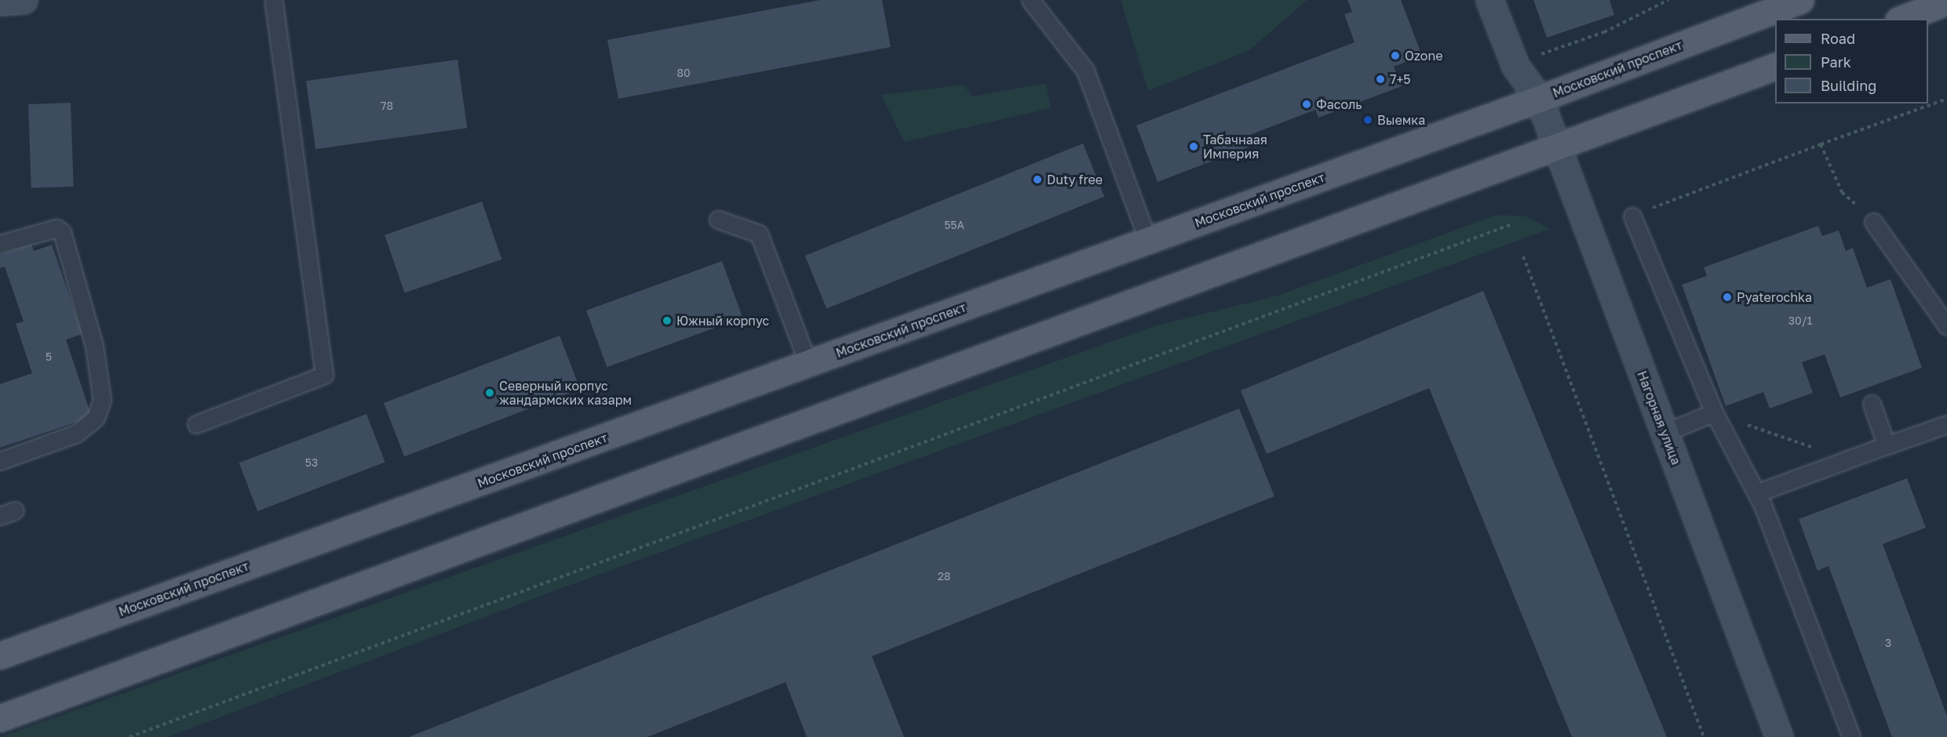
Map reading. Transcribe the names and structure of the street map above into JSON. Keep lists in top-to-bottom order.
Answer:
{
  "streets": {
    "main road": ["Московский проспект", "Нагорная улица"]
  },
  "crossings": [
    ["Московский проспект", "Нагорная улица"]
  ],
  "places": [
    "Ozone",
    "7+5",
    "Фасоль",
    "Выемка",
    "Табачнаая Империя",
    "Duty free",
    "Pyaterochka",
    "Южный корпус",
    "Северный корпус жандармских казарм"
  ],
  "house_numbers": [
    "80",
    "78",
    "55А",
    "30/1",
    "5",
    "53",
    "28",
    "3"
  ],
  "legend": ["Road", "Park", "Building"]
}
